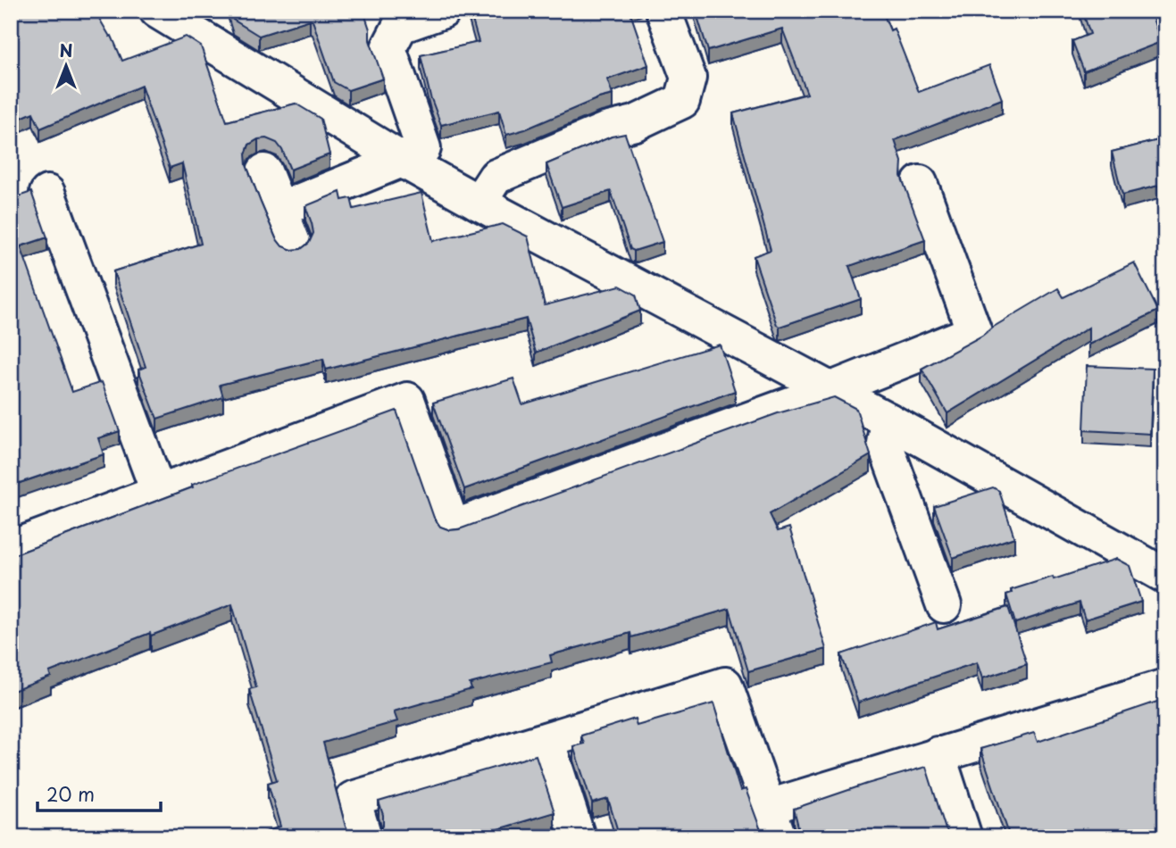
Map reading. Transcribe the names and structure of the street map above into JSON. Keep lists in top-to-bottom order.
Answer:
{
  "scale_bar": "20 m",
  "north": "top"
}
